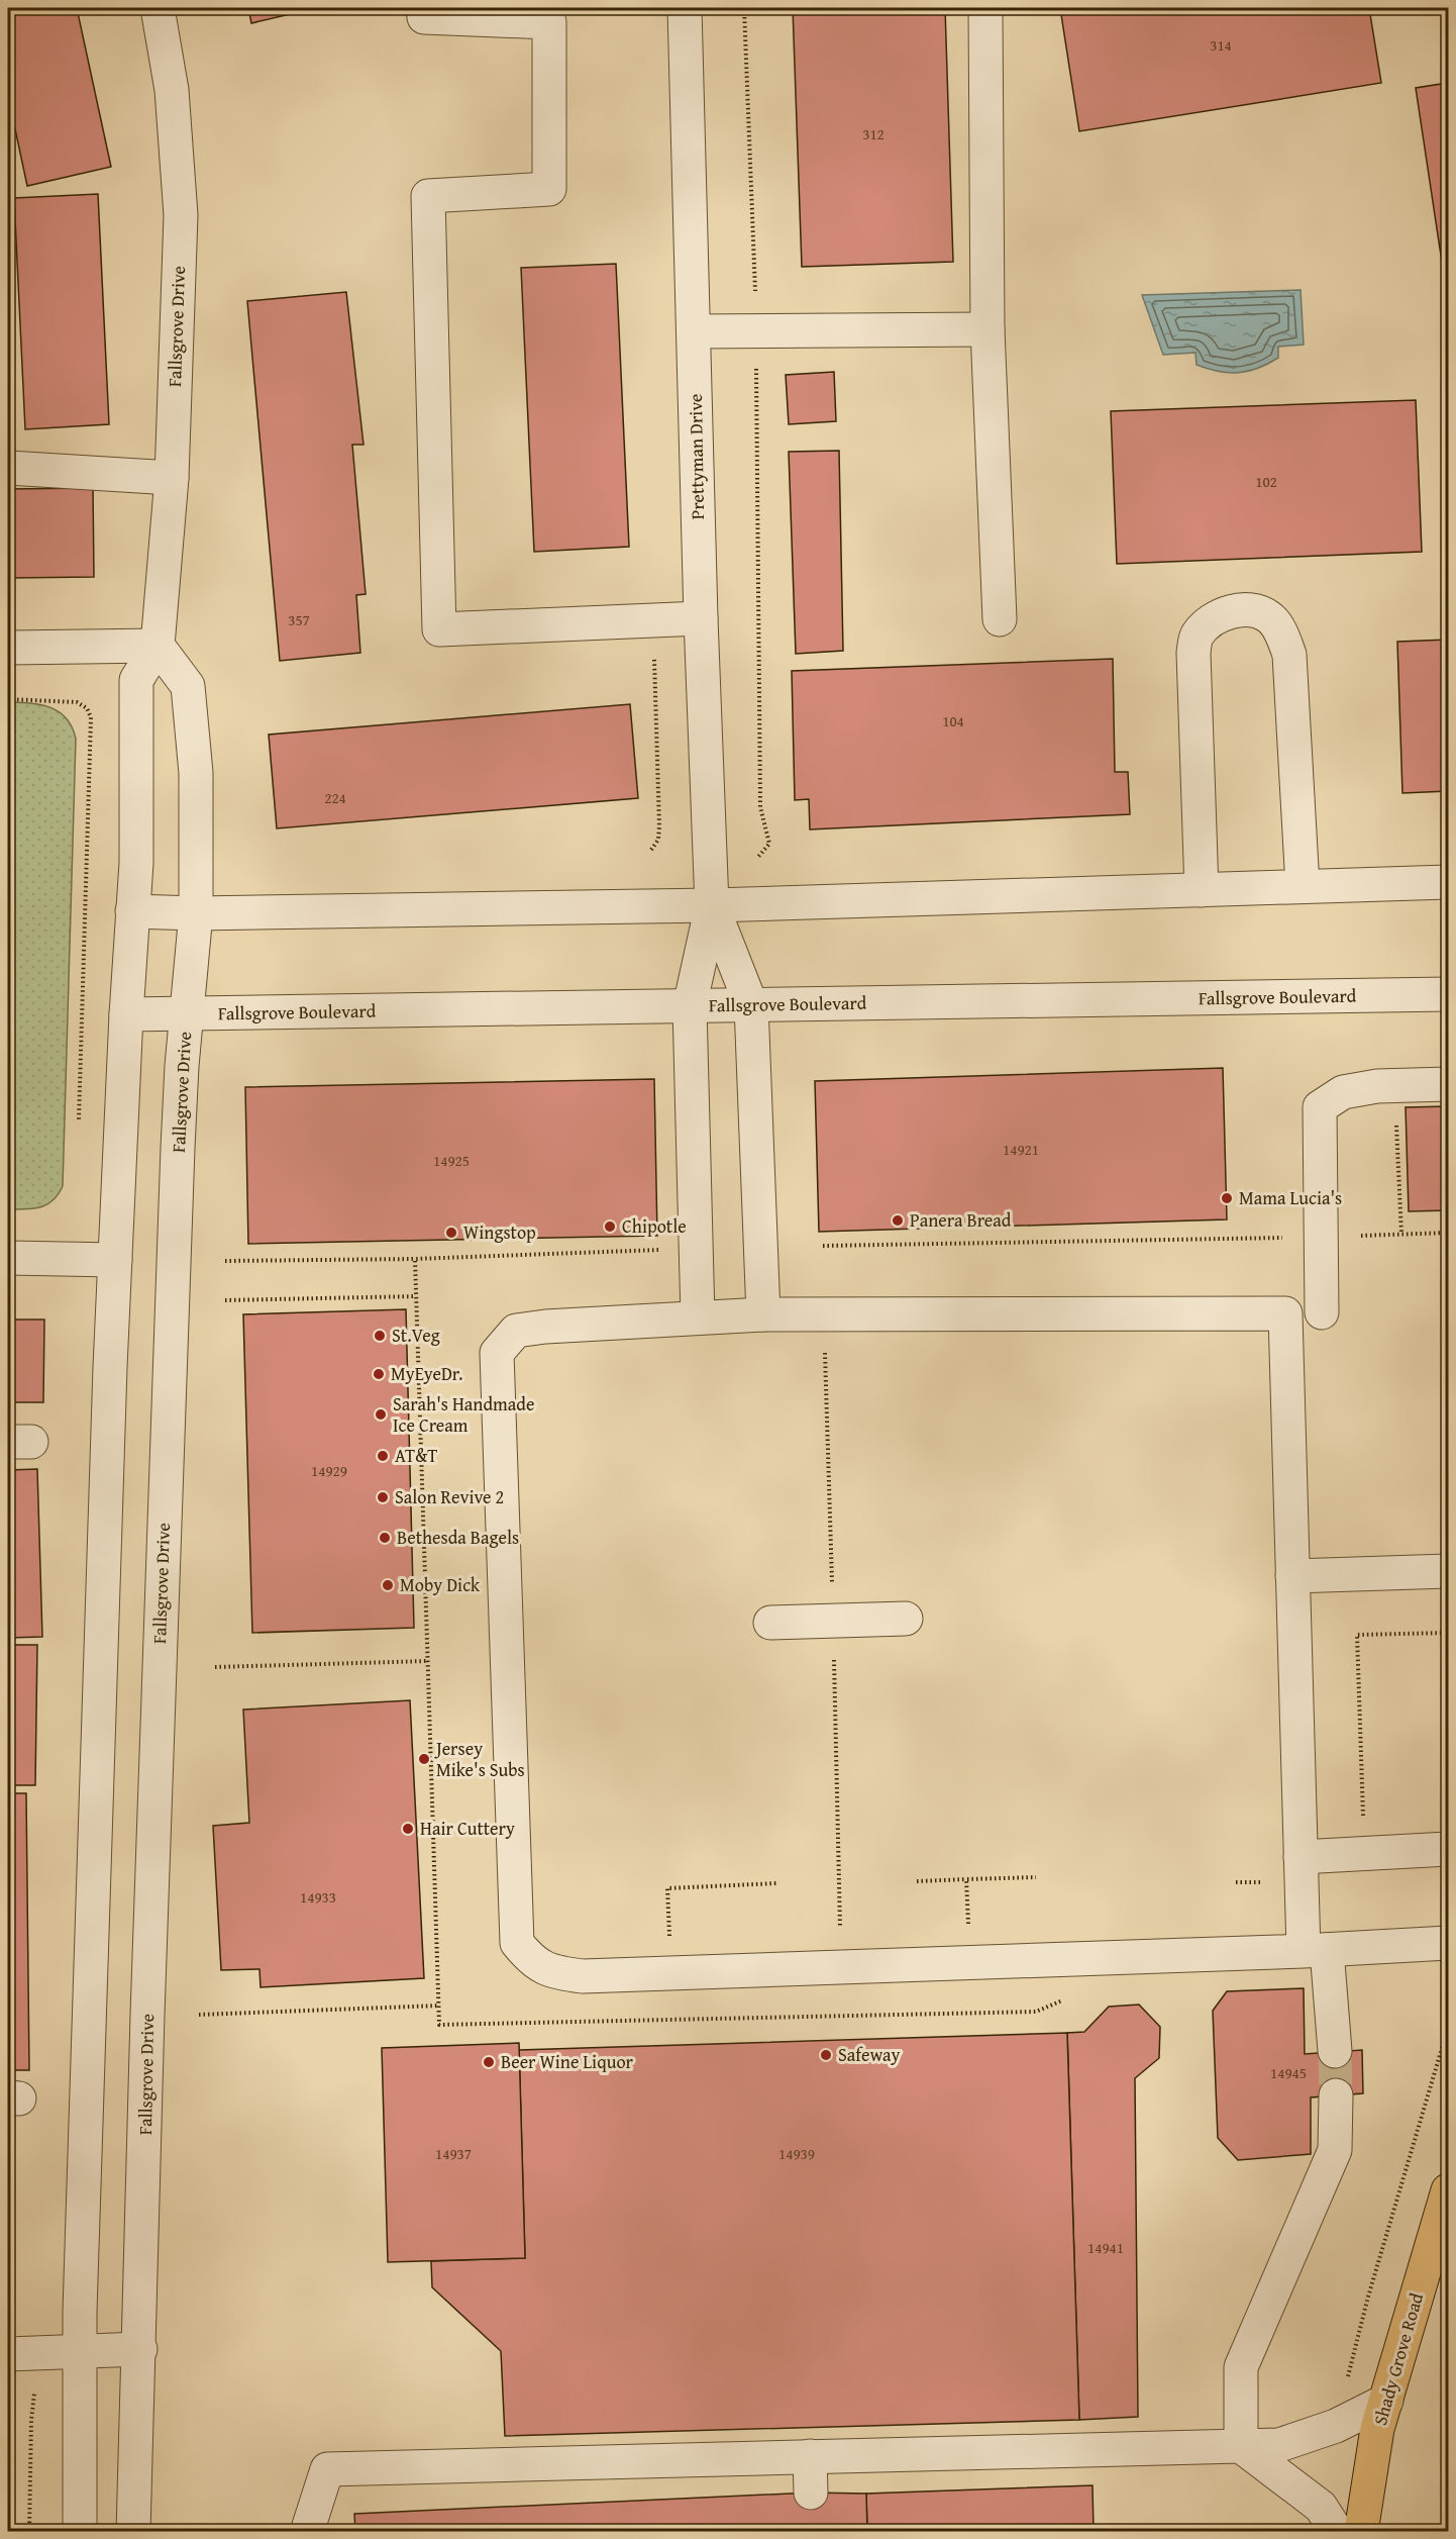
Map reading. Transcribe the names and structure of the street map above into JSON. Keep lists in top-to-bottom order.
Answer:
{
  "streets": {
    "main road": ["Shady Grove Road"],
    "street": ["Fallsgrove Drive", "Prettyman Drive", "Fallsgrove Boulevard"]
  },
  "crossings": [
    ["Fallsgrove Drive", "Fallsgrove Boulevard"]
  ],
  "places": [
    "Mama Lucia's",
    "Panera Bread",
    "Chipotle",
    "Wingstop",
    "St.Veg",
    "MyEyeDr.",
    "Sarah's Handmade Ice Cream",
    "AT&T",
    "Salon Revive 2",
    "Bethesda Bagels",
    "Moby Dick",
    "Jersey Mike's Subs",
    "Hair Cuttery",
    "Safeway",
    "Beer Wine Liquor"
  ],
  "house_numbers": [
    "314",
    "312",
    "102",
    "357",
    "104",
    "224",
    "14921",
    "14925",
    "14929",
    "14933",
    "14945",
    "14937",
    "14939",
    "14941"
  ]
}
